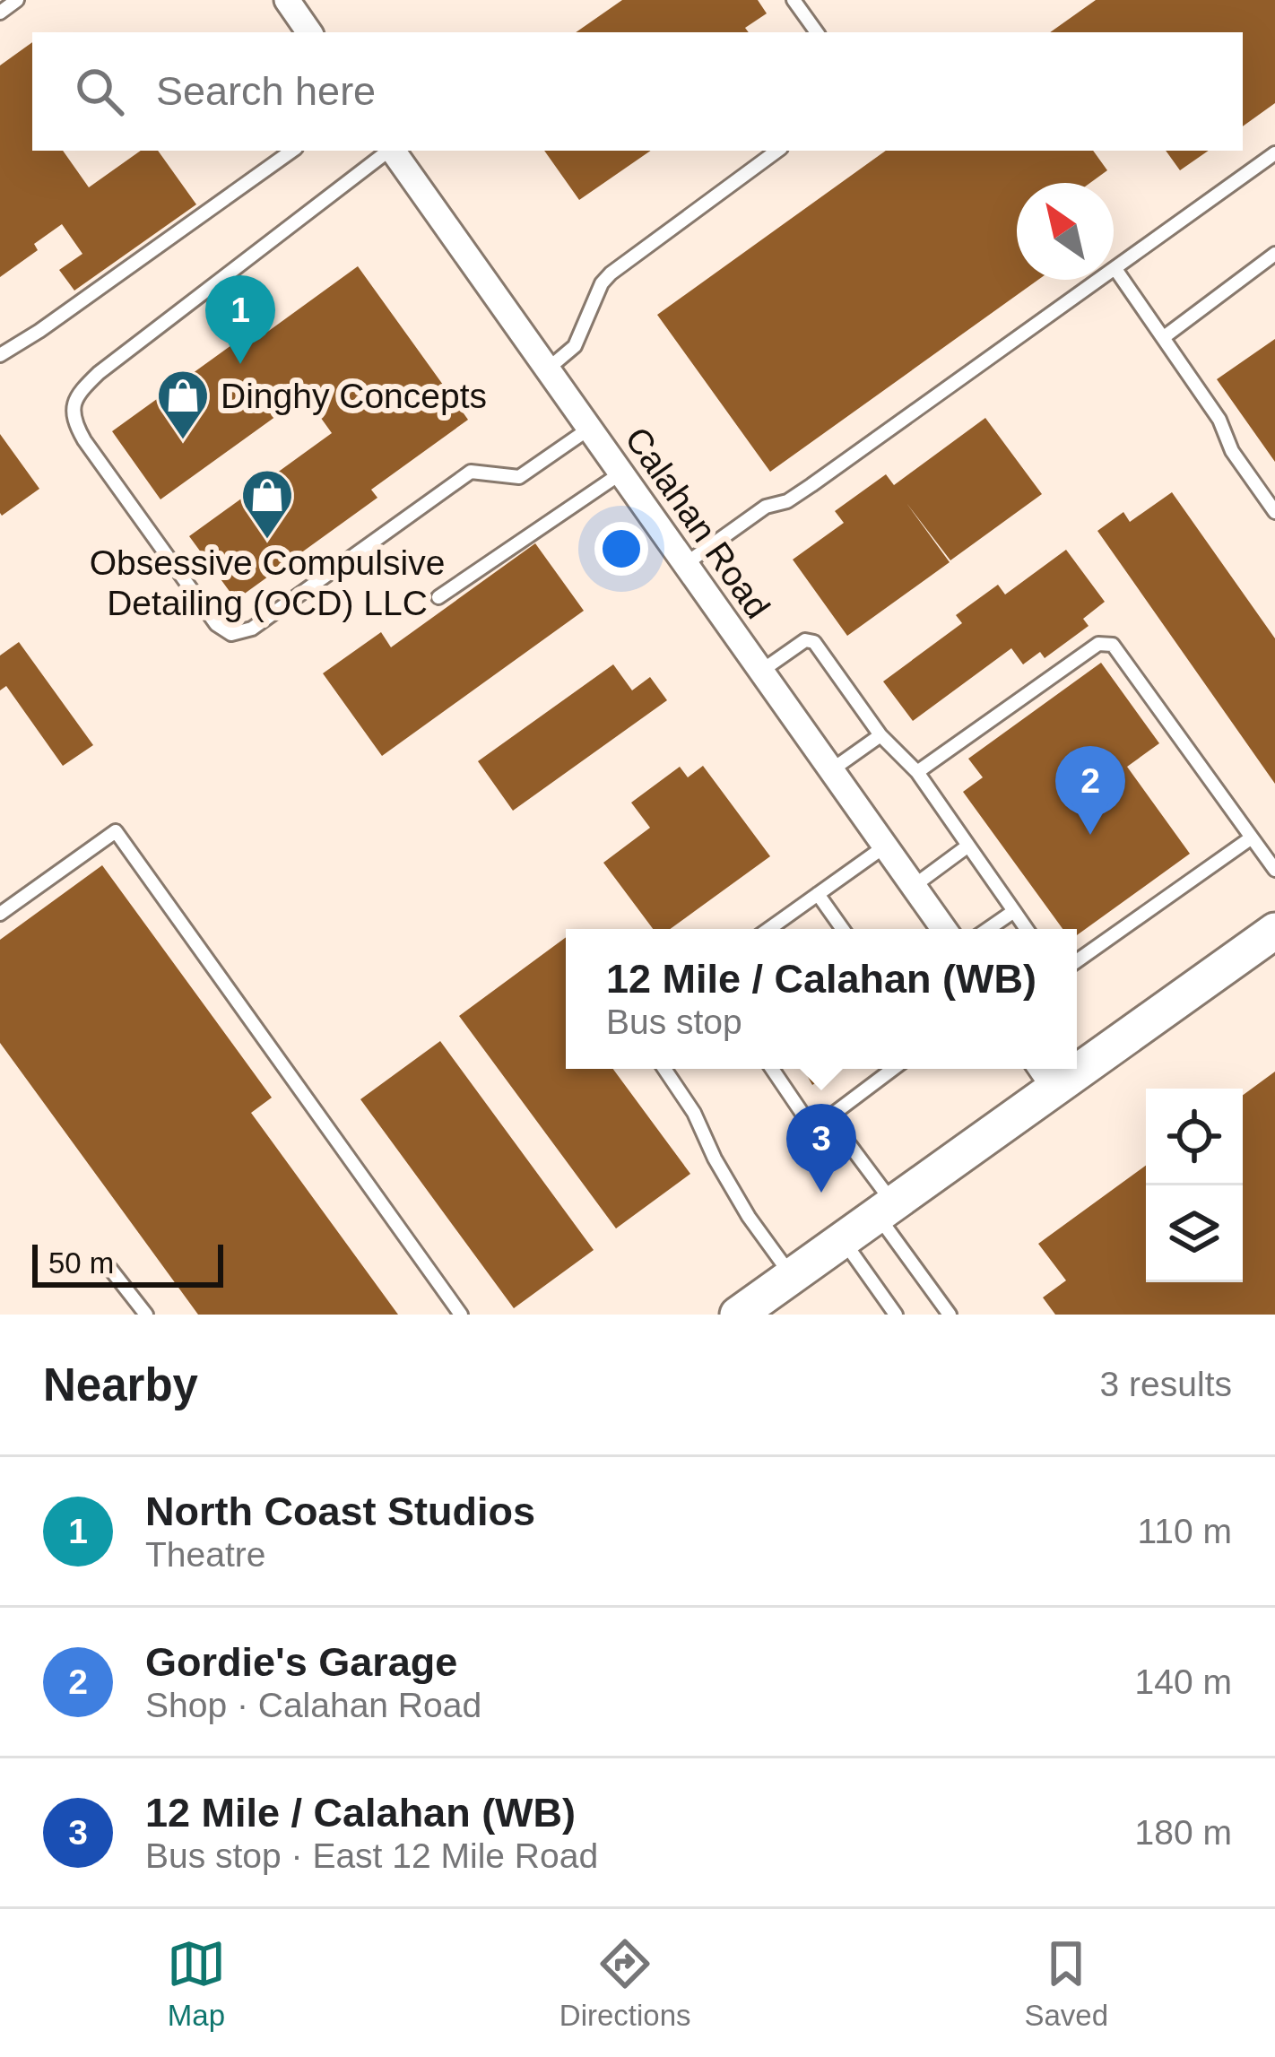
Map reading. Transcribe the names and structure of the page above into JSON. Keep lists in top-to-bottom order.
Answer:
{
  "streets": {
    "street": ["Calahan Road"]
  },
  "places": {
    "shop": ["Dinghy Concepts", "Obsessive Compulsive Detailing (OCD) LLC"]
  },
  "scale_bar": "50 m",
  "north": "top left",
  "page": {
    "search": "Search here",
    "pins": ["1", "2", "3"],
    "popup": ["12 Mile / Calahan (WB)", "Bus stop"],
    "scale": "50 m",
    "heading": ["Nearby", "3 results"],
    "list": [
      {
        "mark": "1",
        "name": "North Coast Studios",
        "note": "Theatre",
        "value": "110 m"
      },
      {
        "mark": "2",
        "name": "Gordie's Garage",
        "note": "Shop · Calahan Road",
        "value": "140 m"
      },
      {
        "mark": "3",
        "name": "12 Mile / Calahan (WB)",
        "note": "Bus stop · East 12 Mile Road",
        "value": "180 m"
      }
    ],
    "nav": ["Map", "Directions", "Saved"]
  }
}
